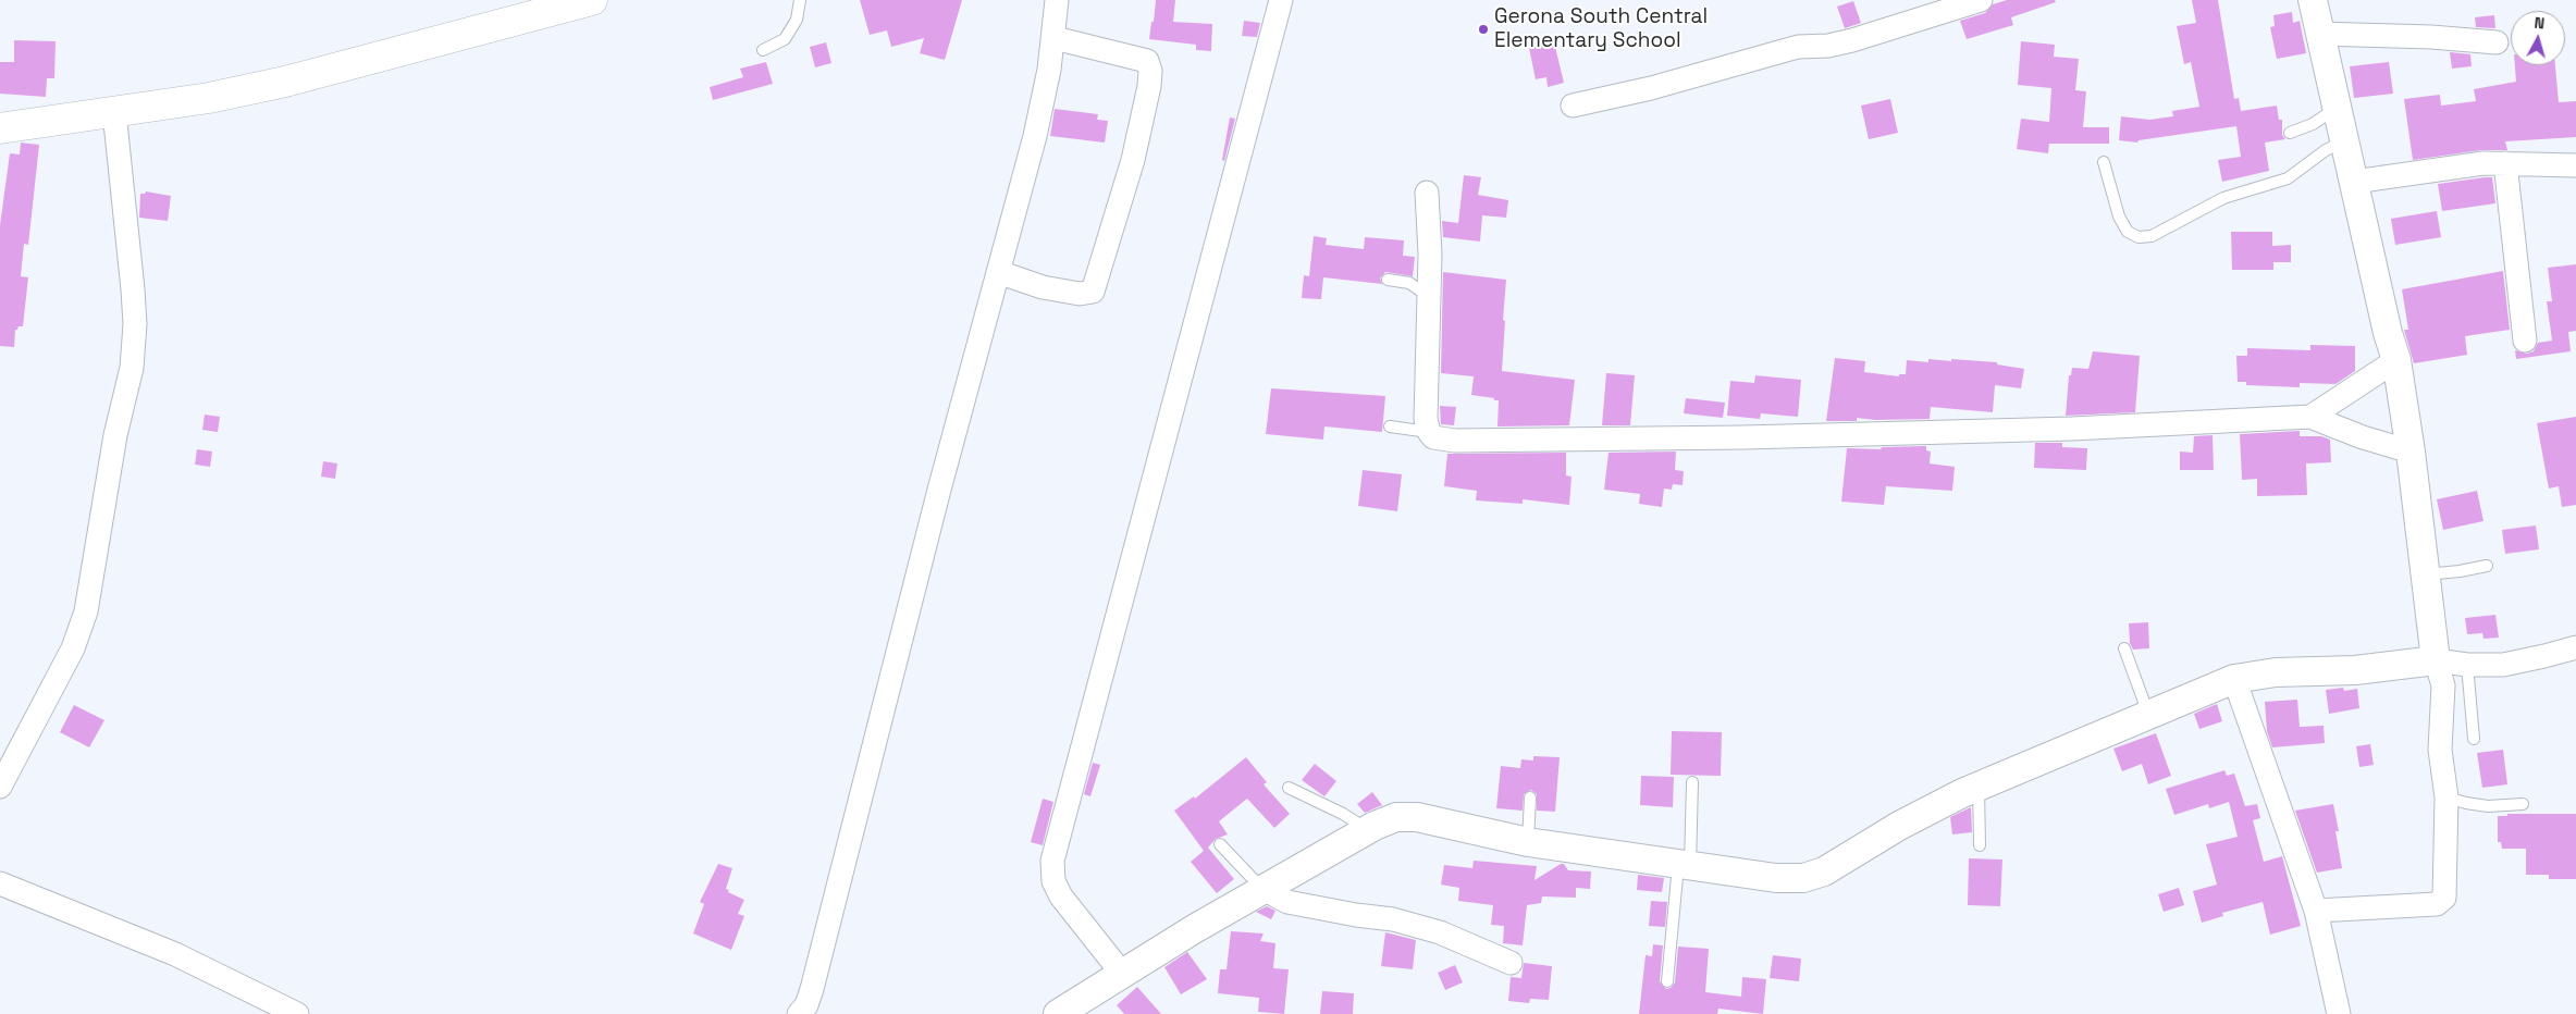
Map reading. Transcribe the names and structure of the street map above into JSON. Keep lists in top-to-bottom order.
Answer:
{
  "places": ["Gerona South Central Elementary School"],
  "north": "top"
}
